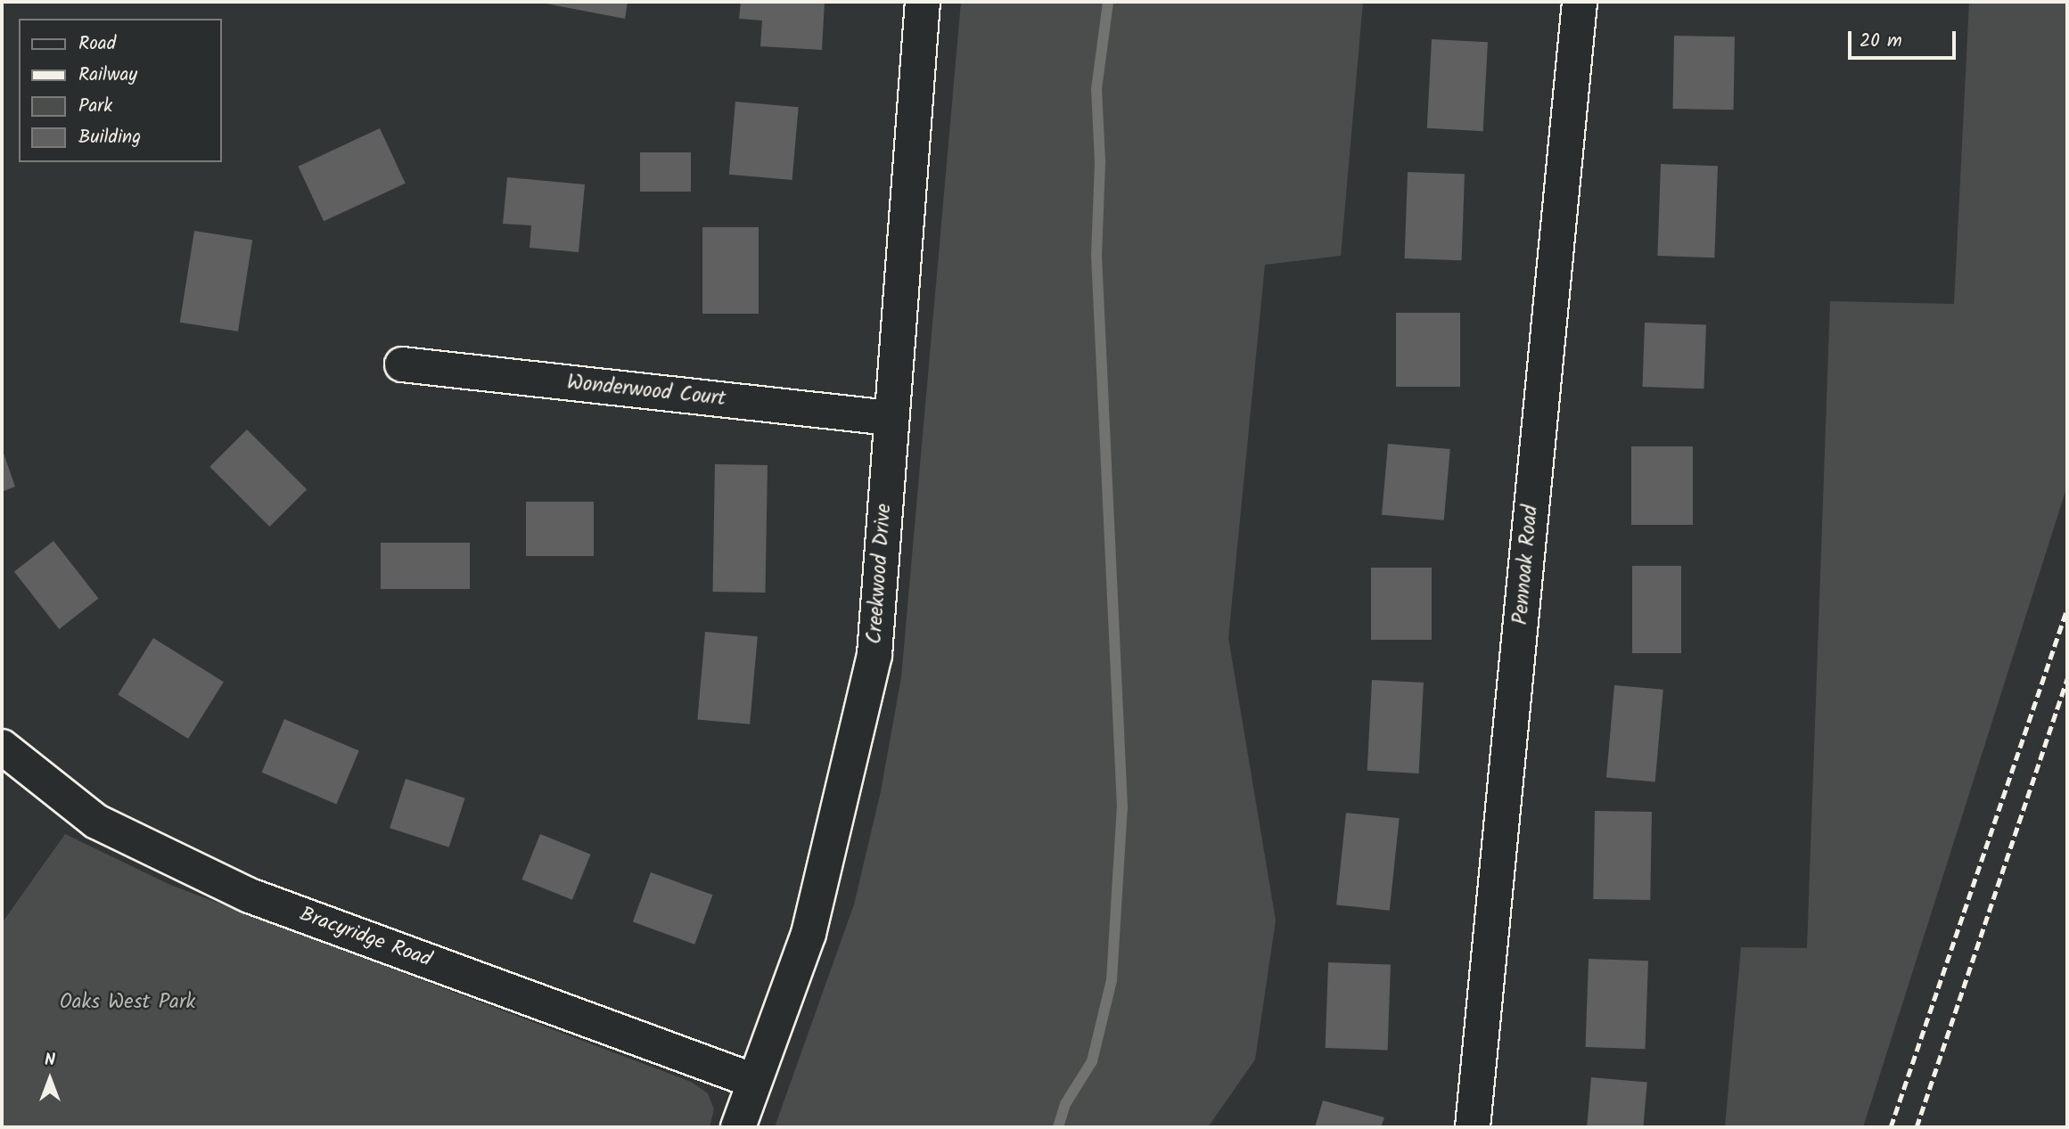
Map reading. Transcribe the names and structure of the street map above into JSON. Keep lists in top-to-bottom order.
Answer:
{
  "streets": {
    "street": [
      "Wonderwood Court",
      "Pennoak Road",
      "Creekwood Drive",
      "Bracyridge Road"
    ]
  },
  "crossings": [
    ["Wonderwood Court", "Creekwood Drive"],
    ["Creekwood Drive", "Bracyridge Road"]
  ],
  "parks": ["Oaks West Park"],
  "legend": [
    "Road",
    "Railway",
    "Park",
    "Building"
  ],
  "scale_bar": "20 m",
  "north": "top"
}
